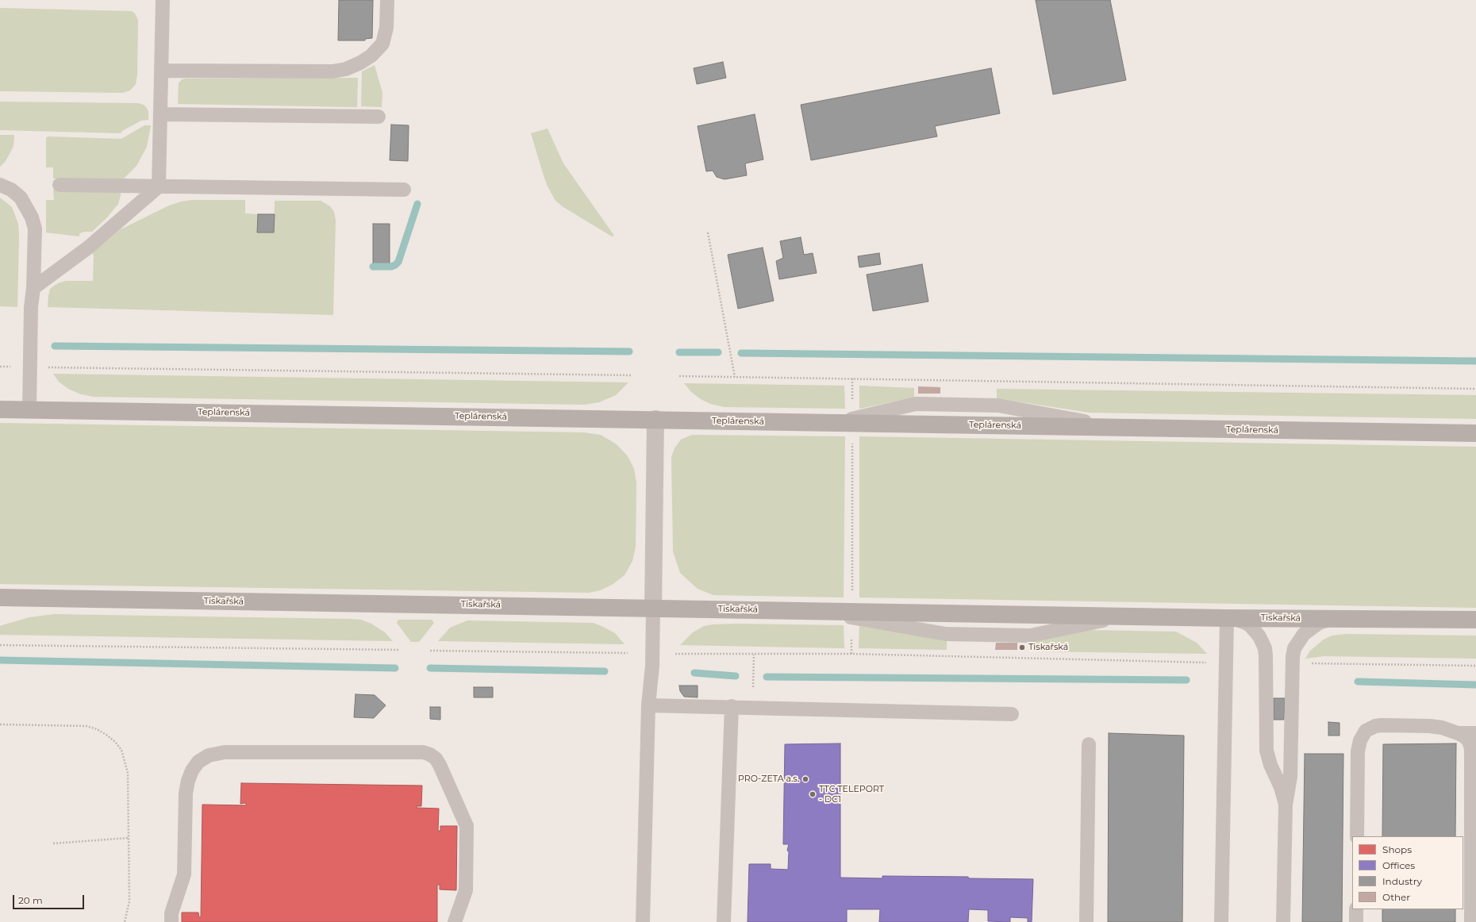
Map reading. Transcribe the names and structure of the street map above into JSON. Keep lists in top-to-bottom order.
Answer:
{
  "streets": {
    "street": ["Teplárenská", "Tiskařská"]
  },
  "places": ["Tiskařská", "PRO-ZETA a.s.", "TTC TELEPORT - DC1"],
  "legend": [
    "Shops",
    "Offices",
    "Industry",
    "Other"
  ],
  "scale_bar": "20 m"
}
